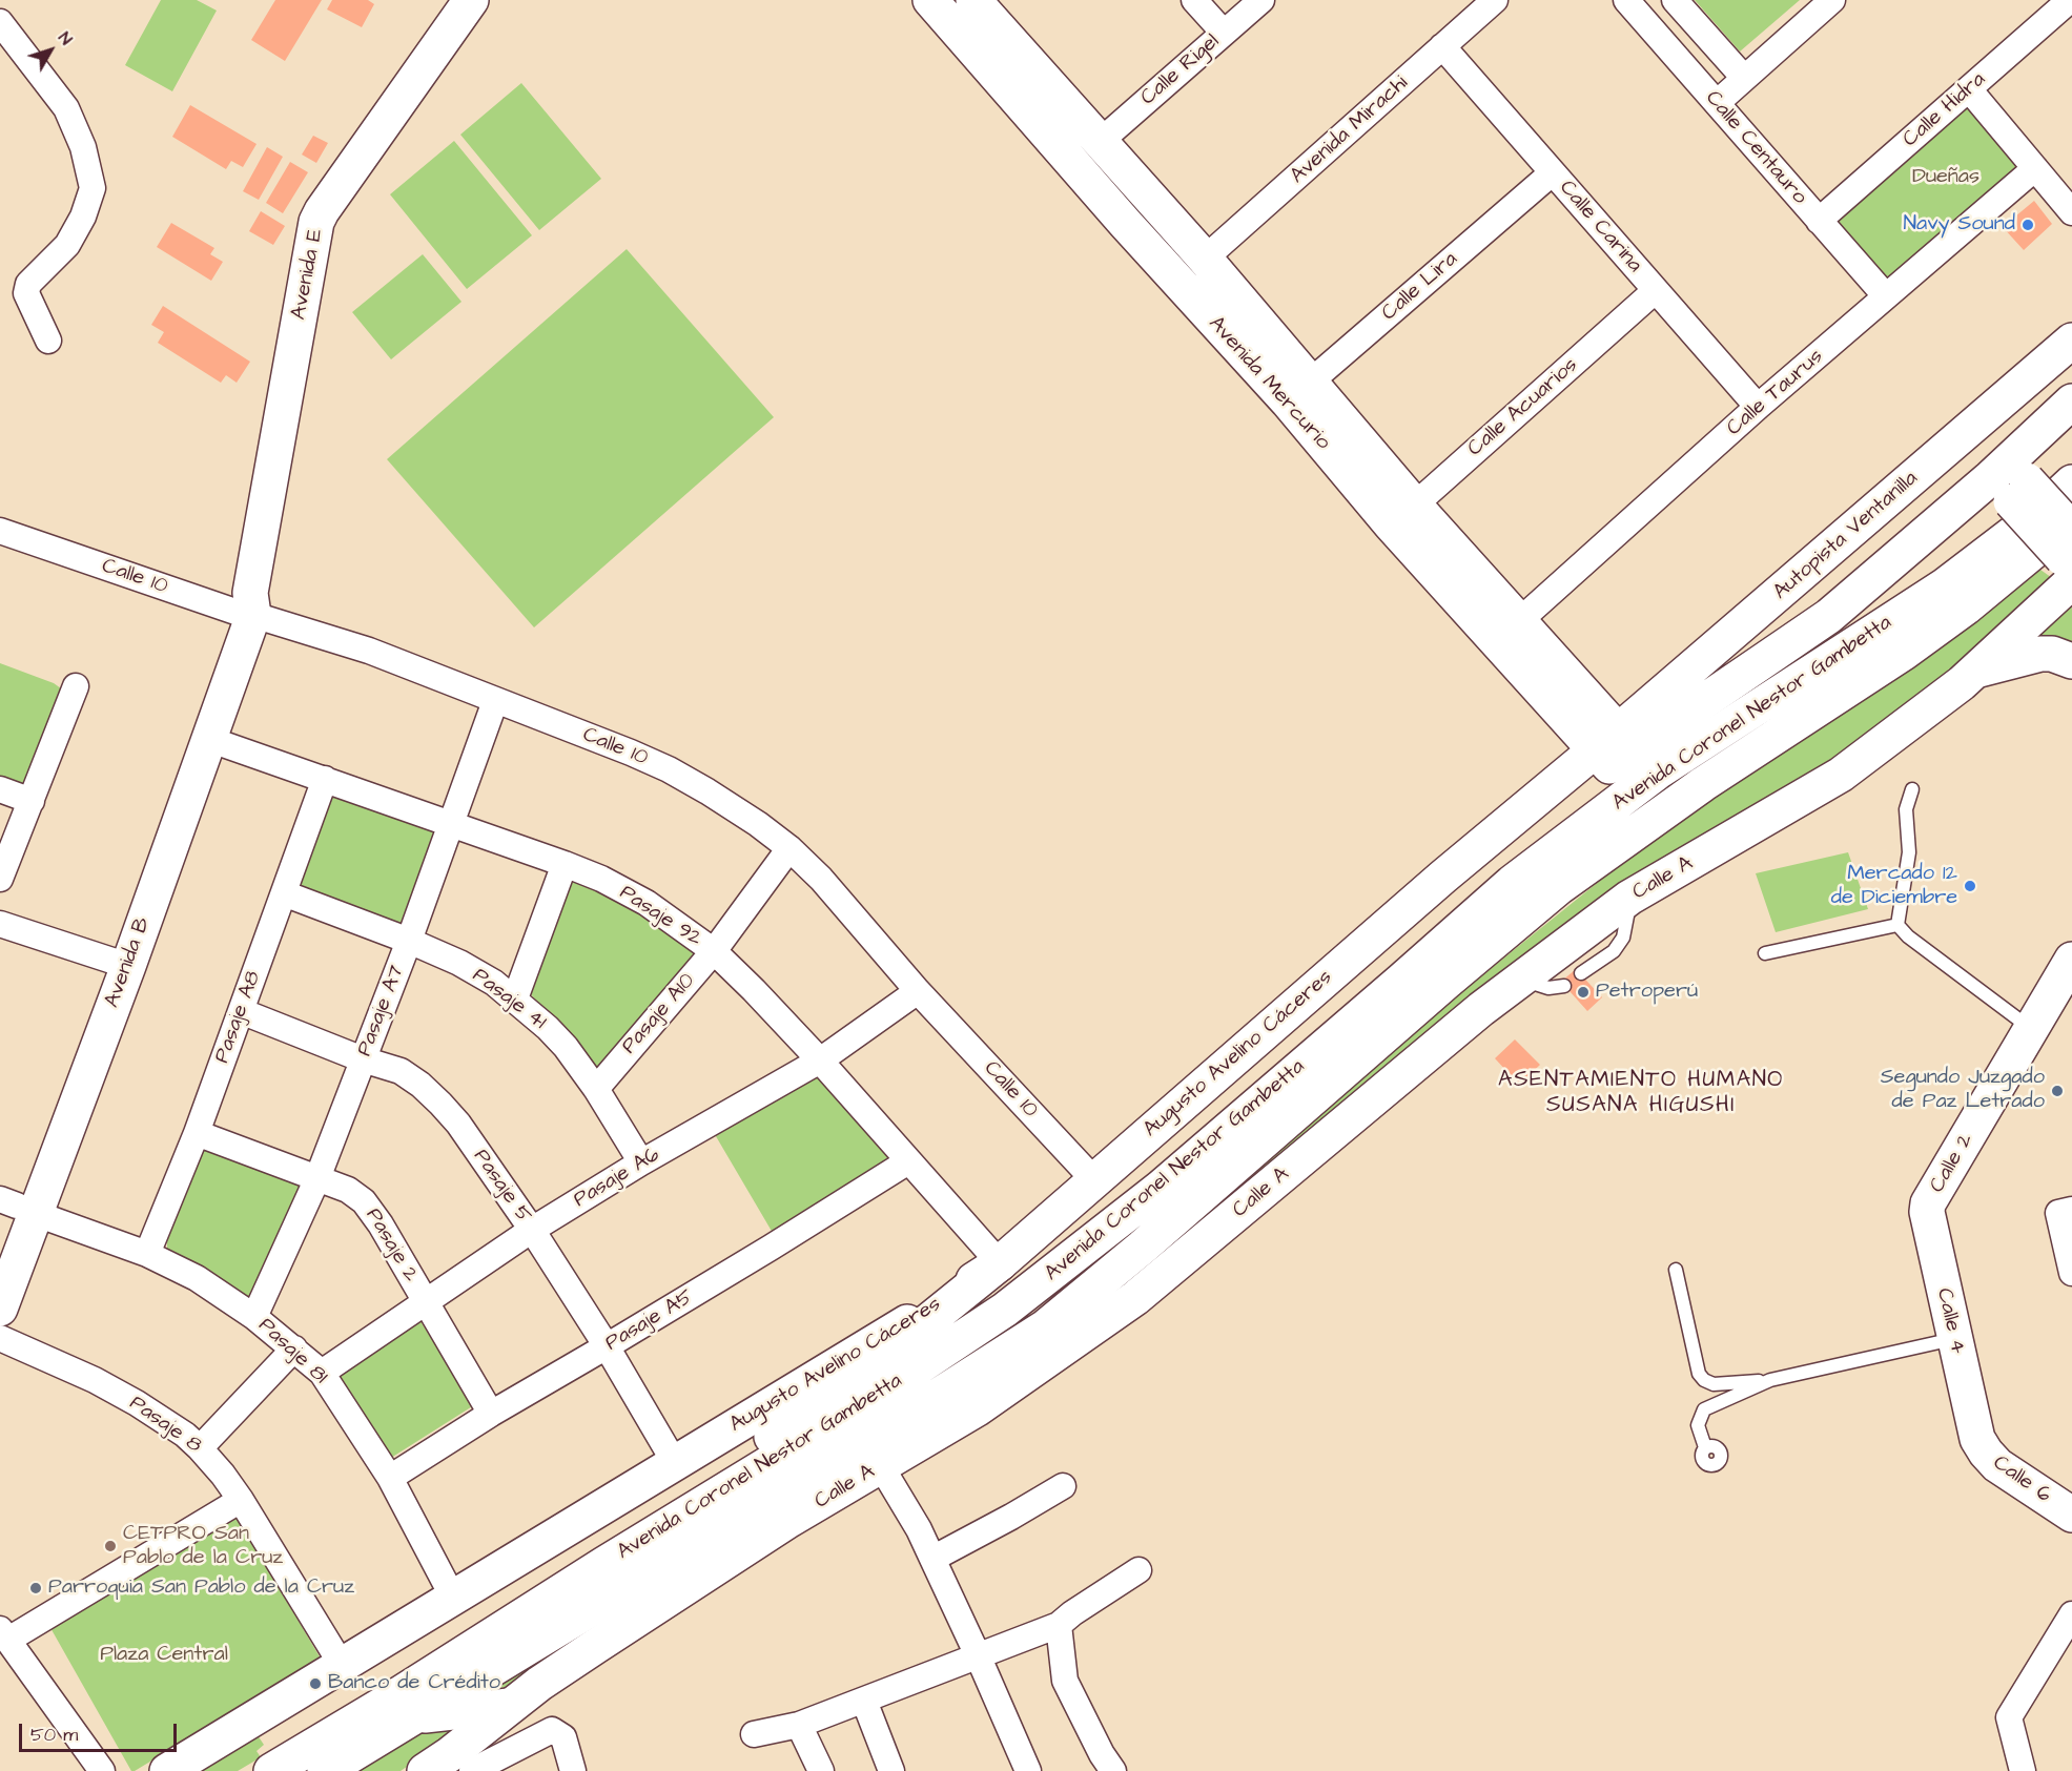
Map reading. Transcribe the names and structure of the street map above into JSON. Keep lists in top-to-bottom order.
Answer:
{
  "streets": {
    "main road": [
      "Avenida E",
      "Avenida Mercurio",
      "Autopista Ventanilla",
      "Avenida Coronel Nestor Gambetta",
      "Calle A",
      "Avenida B",
      "Augusto Avelino Cáceres",
      "Calle 2",
      "Calle 4",
      "Calle 6"
    ],
    "street": [
      "Calle Rigel",
      "Calle Hidra",
      "Avenida Mirachi",
      "Calle Centauro",
      "Calle Carina",
      "Calle Lira",
      "Calle Taurus",
      "Calle Acuarios",
      "Calle 10",
      "Pasaje 92",
      "Pasaje 41",
      "Pasaje A7",
      "Pasaje A10",
      "Pasaje A8",
      "Pasaje A6",
      "Pasaje 5",
      "Pasaje 2",
      "Pasaje A5",
      "Pasaje 81",
      "Pasaje 8"
    ]
  },
  "crossings": [
    ["Calle Rigel", "Avenida Mercurio"],
    ["Calle Hidra", "Calle Centauro"],
    ["Avenida Mirachi", "Calle Carina"],
    ["Avenida Mirachi", "Avenida Mercurio"],
    ["Calle Centauro", "Calle Taurus"],
    ["Calle Carina", "Calle Lira"],
    ["Calle Carina", "Calle Taurus"],
    ["Calle Carina", "Calle Acuarios"],
    ["Avenida E", "Calle 10"],
    ["Avenida E", "Avenida B"],
    ["Calle Lira", "Avenida Mercurio"],
    ["Avenida Mercurio", "Calle Taurus"],
    ["Avenida Mercurio", "Calle Acuarios"],
    ["Avenida Mercurio", "Autopista Ventanilla"],
    ["Avenida Mercurio", "Augusto Avelino Cáceres"],
    ["Autopista Ventanilla", "Augusto Avelino Cáceres"],
    ["Calle 10", "Avenida B"],
    ["Calle 10", "Pasaje A7"],
    ["Calle 10", "Pasaje A10"],
    ["Calle 10", "Augusto Avelino Cáceres"],
    ["Calle 10", "Pasaje A6"],
    ["Avenida Coronel Nestor Gambetta", "Calle A"],
    ["Pasaje 92", "Avenida B"],
    ["Pasaje 92", "Pasaje A7"],
    ["Pasaje 92", "Pasaje A10"],
    ["Pasaje 92", "Pasaje A8"],
    ["Pasaje 92", "Augusto Avelino Cáceres"],
    ["Pasaje 92", "Pasaje A6"],
    ["Pasaje 92", "Pasaje A5"],
    ["Avenida B", "Pasaje 81"],
    ["Pasaje 41", "Pasaje A7"],
    ["Pasaje 41", "Pasaje A10"],
    ["Pasaje 41", "Pasaje A8"],
    ["Pasaje 41", "Pasaje A6"],
    ["Pasaje A7", "Pasaje 5"],
    ["Pasaje A7", "Pasaje 2"],
    ["Pasaje A7", "Pasaje 81"],
    ["Pasaje A8", "Pasaje 5"],
    ["Pasaje A8", "Pasaje 2"],
    ["Pasaje A8", "Pasaje 81"],
    ["Augusto Avelino Cáceres", "Pasaje 5"],
    ["Augusto Avelino Cáceres", "Pasaje 81"],
    ["Augusto Avelino Cáceres", "Pasaje 8"],
    ["Calle 2", "Calle 4"],
    ["Pasaje A6", "Pasaje 5"],
    ["Pasaje A6", "Pasaje 2"],
    ["Pasaje A6", "Pasaje 81"],
    ["Pasaje 5", "Pasaje A5"],
    ["Pasaje 2", "Pasaje A5"],
    ["Pasaje A5", "Pasaje 81"],
    ["Calle 4", "Calle 6"]
  ],
  "districts": ["ASENTAMIENTO HUMANO SUSANA HIGUSHI"],
  "parks": ["Dueñas", "Plaza Central"],
  "places": [
    "Navy Sound",
    "Mercado 12 de Diciembre",
    "Petroperú",
    "Segundo Juzgado de Paz Letrado",
    "CETPRO San Pablo de la Cruz",
    "Parroquia San Pablo de la Cruz",
    "Banco de Crédito"
  ],
  "scale_bar": "50 m",
  "north": "top right"
}
